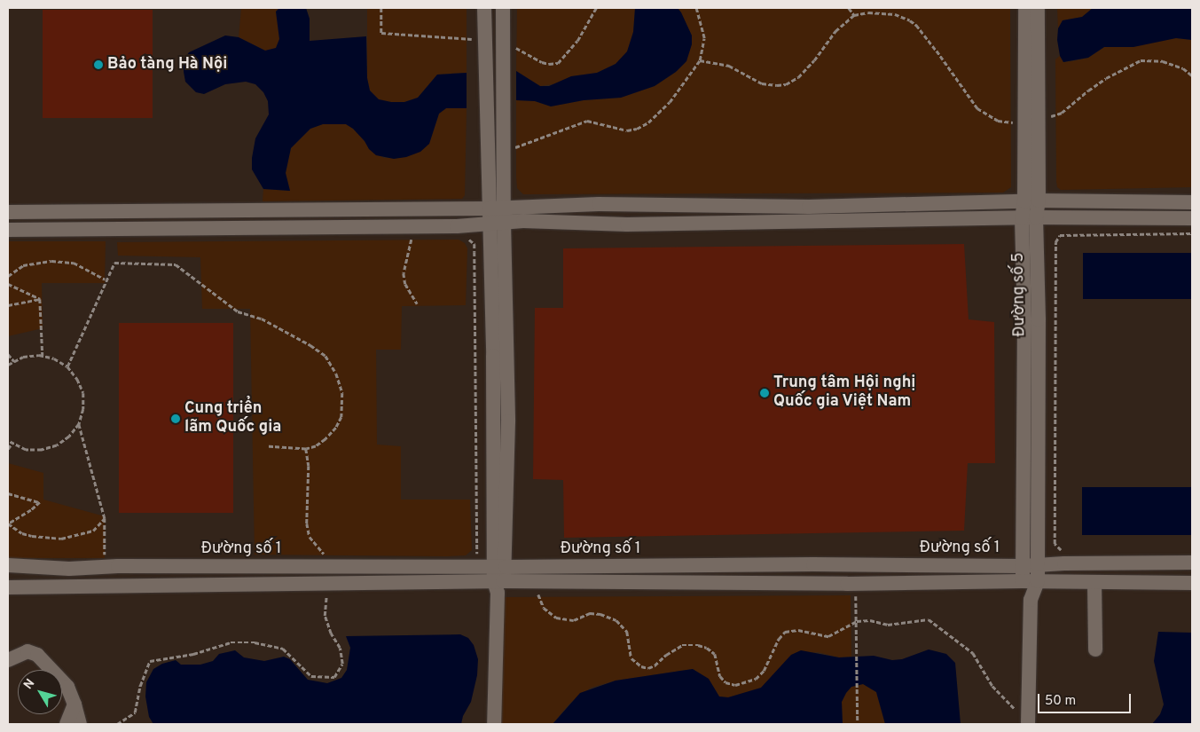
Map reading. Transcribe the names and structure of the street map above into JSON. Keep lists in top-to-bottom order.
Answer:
{
  "streets": {
    "lane": ["Đường số 5", "Đường số 1"]
  },
  "crossings": [
    ["Đường số 5", "Đường số 1"]
  ],
  "places": ["Bảo tàng Hà Nội", "Trung tâm Hội nghị Quốc gia Việt Nam", "Cung triển lãm Quốc gia"],
  "scale_bar": "50 m",
  "north": "top left"
}
